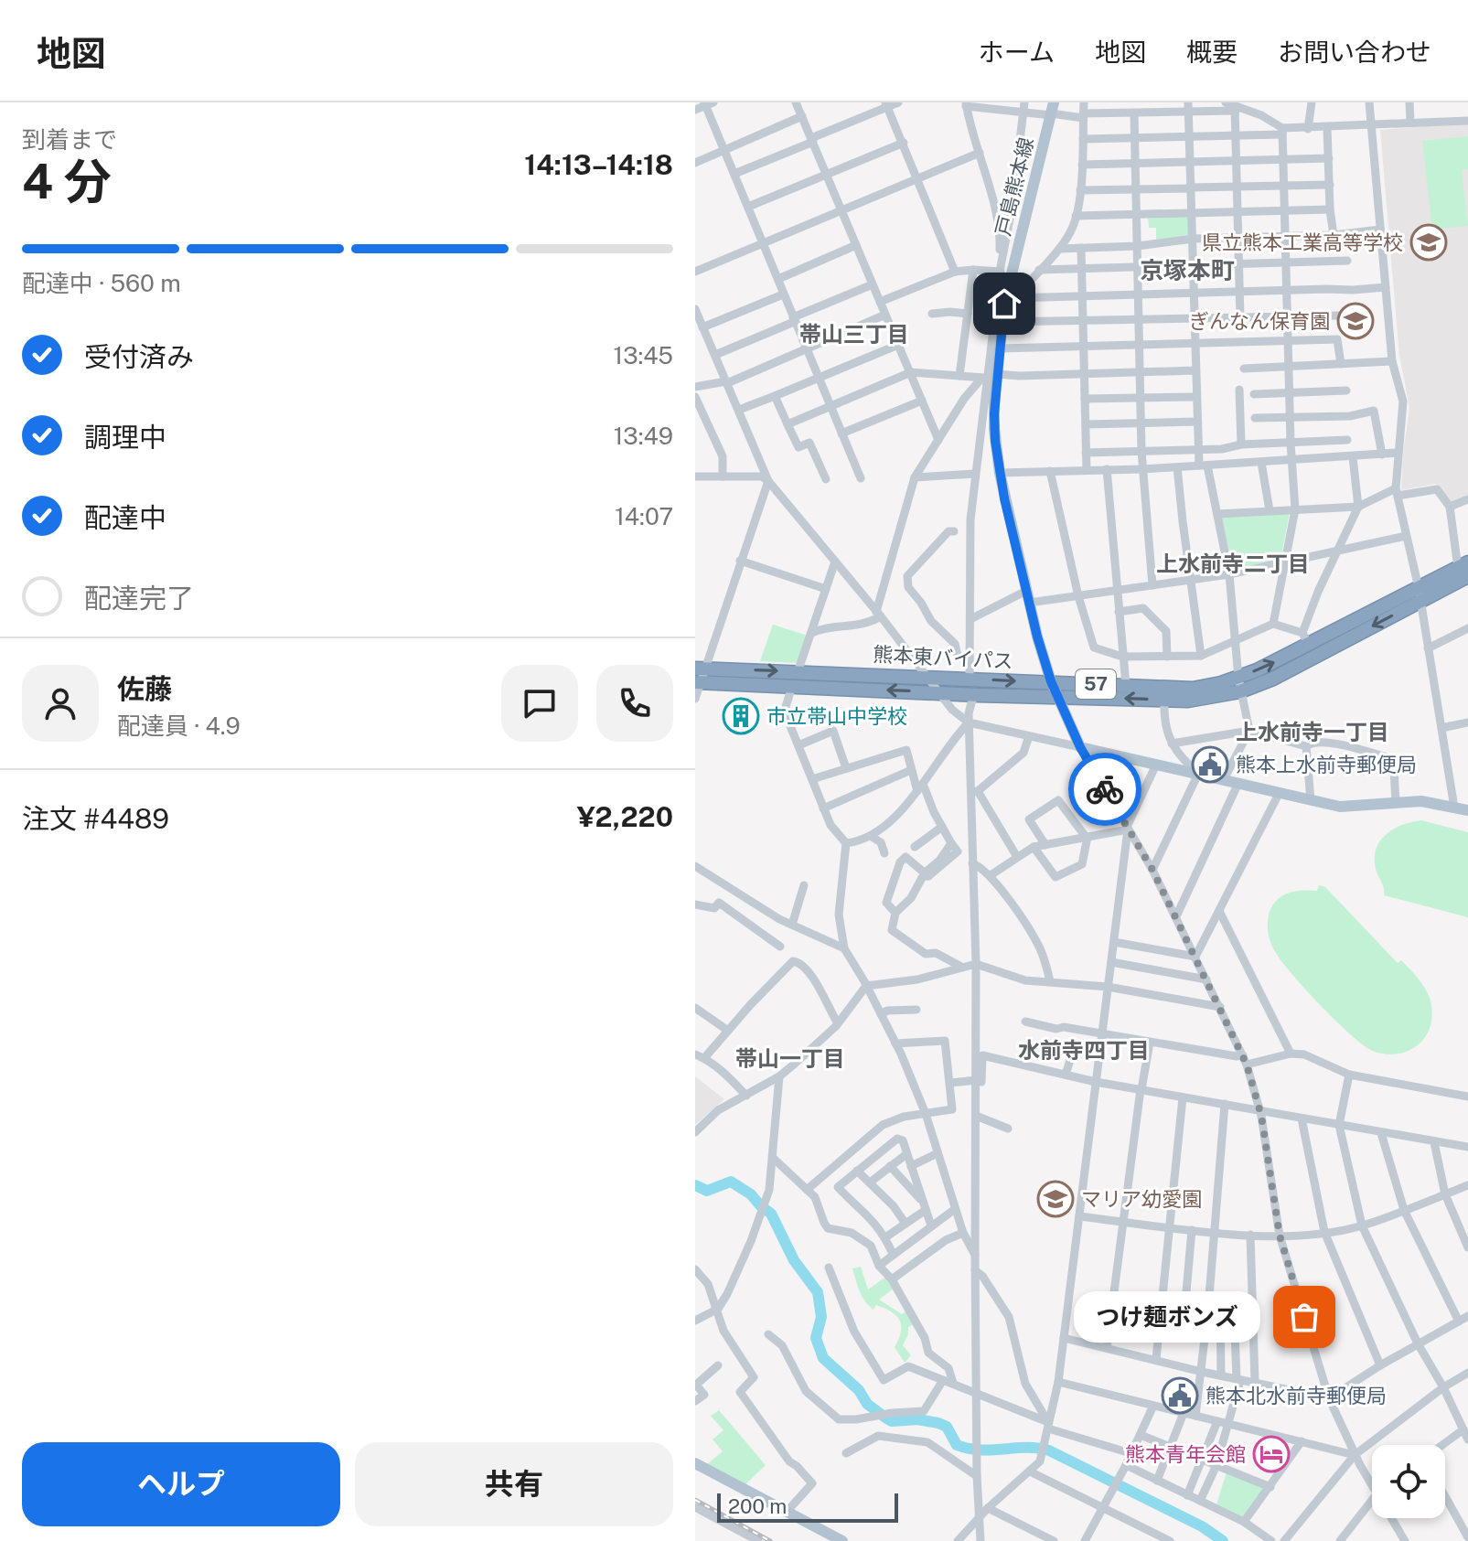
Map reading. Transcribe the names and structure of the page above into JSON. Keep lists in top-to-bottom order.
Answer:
{
  "streets": {
    "highway": ["熊本東バイパス", "57"],
    "main road": ["戸島熊本線"]
  },
  "crossings": [
    ["戸島熊本線", "熊本東バイパス"]
  ],
  "districts": [
    "京塚本町",
    "帯山三丁目",
    "上水前寺二丁目",
    "上水前寺一丁目",
    "水前寺四丁目",
    "帯山一丁目"
  ],
  "places": {
    "school or university": ["県立熊本工業高等学校", "ぎんなん保育園", "マリア幼愛園"],
    "building": ["市立帯山中学校"],
    "public building": ["熊本上水前寺郵便局", "熊本北水前寺郵便局"],
    "other": ["つけ麺ボンズ"],
    "hotel": ["熊本青年会館"]
  },
  "scale_bar": "200 m",
  "page": {
    "header": "地図",
    "nav": [
      "ホーム",
      "地図",
      "概要",
      "お問い合わせ"
    ],
    "heading": ["4 分", "到着まで", "14:13–14:18"],
    "panel": [
      "佐藤",
      "配達員 · 4.9",
      "注文 #4489",
      "¥2,220"
    ],
    "bar": "配達中 · 560 m",
    "list": [
      ["受付済み", "13:45"],
      ["調理中", "13:49"],
      ["配達中", "14:07"],
      "配達完了"
    ],
    "bubble": "つけ麺ボンズ",
    "buttons": ["ヘルプ", "共有"],
    "scale": "200 m"
  }
}
